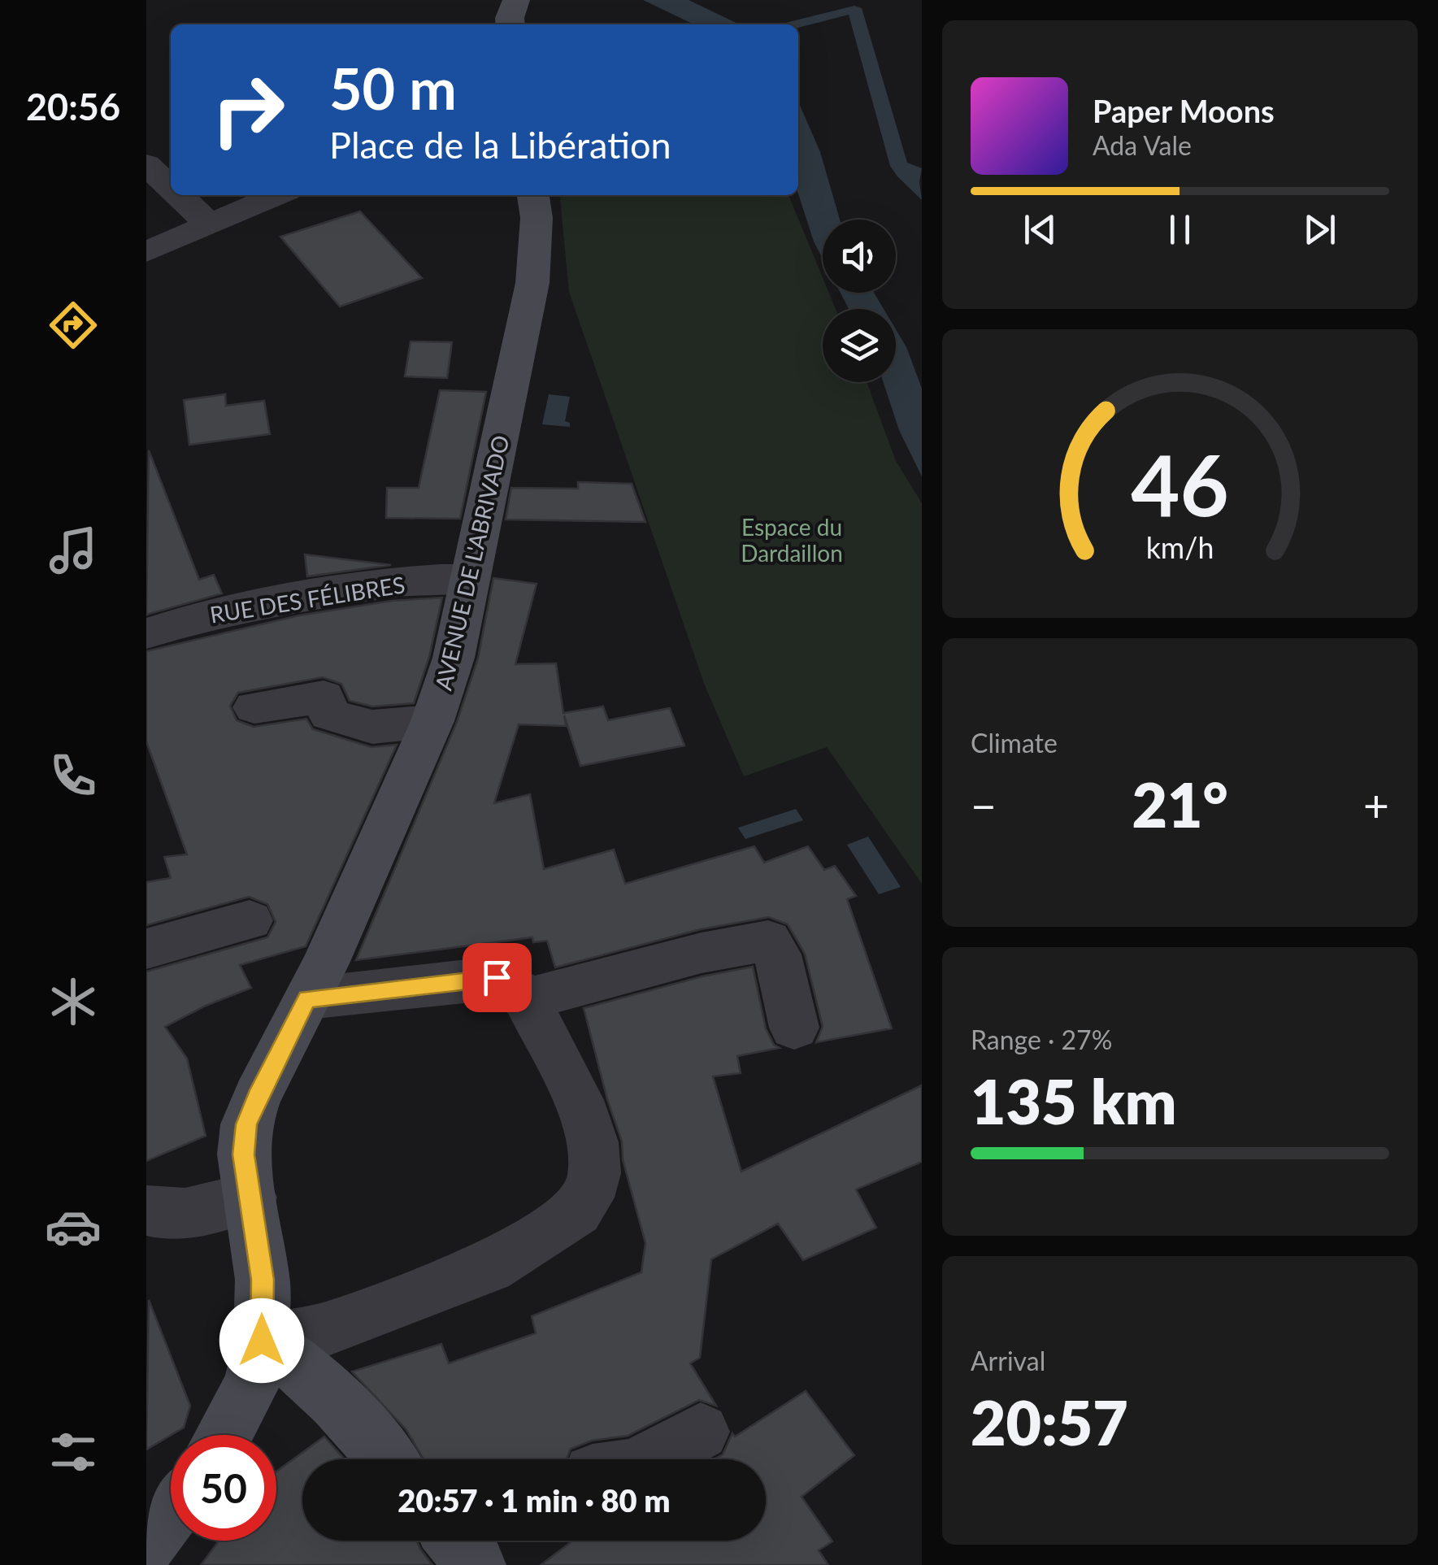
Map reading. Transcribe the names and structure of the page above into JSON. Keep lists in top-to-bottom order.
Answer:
{
  "streets": {
    "main road": ["AVENUE DE L'ABRIVADO"],
    "street": ["RUE DES FÉLIBRES"]
  },
  "crossings": [
    ["AVENUE DE L'ABRIVADO", "RUE DES FÉLIBRES"]
  ],
  "parks": ["Espace du Dardaillon"],
  "page": {
    "tabs": "20:56",
    "turn": ["50 m", "Place de la Libération"],
    "song": ["Paper Moons", "Ada Vale"],
    "tile": [
      "Climate",
      ["Range · 27%", "135 km"],
      ["Arrival", "20:57"]
    ],
    "heat": ["−", "21°", "+"],
    "limit": "50",
    "trip": "20:57 · 1 min · 80 m",
    "gauge": ["46", "km/h"]
  }
}
